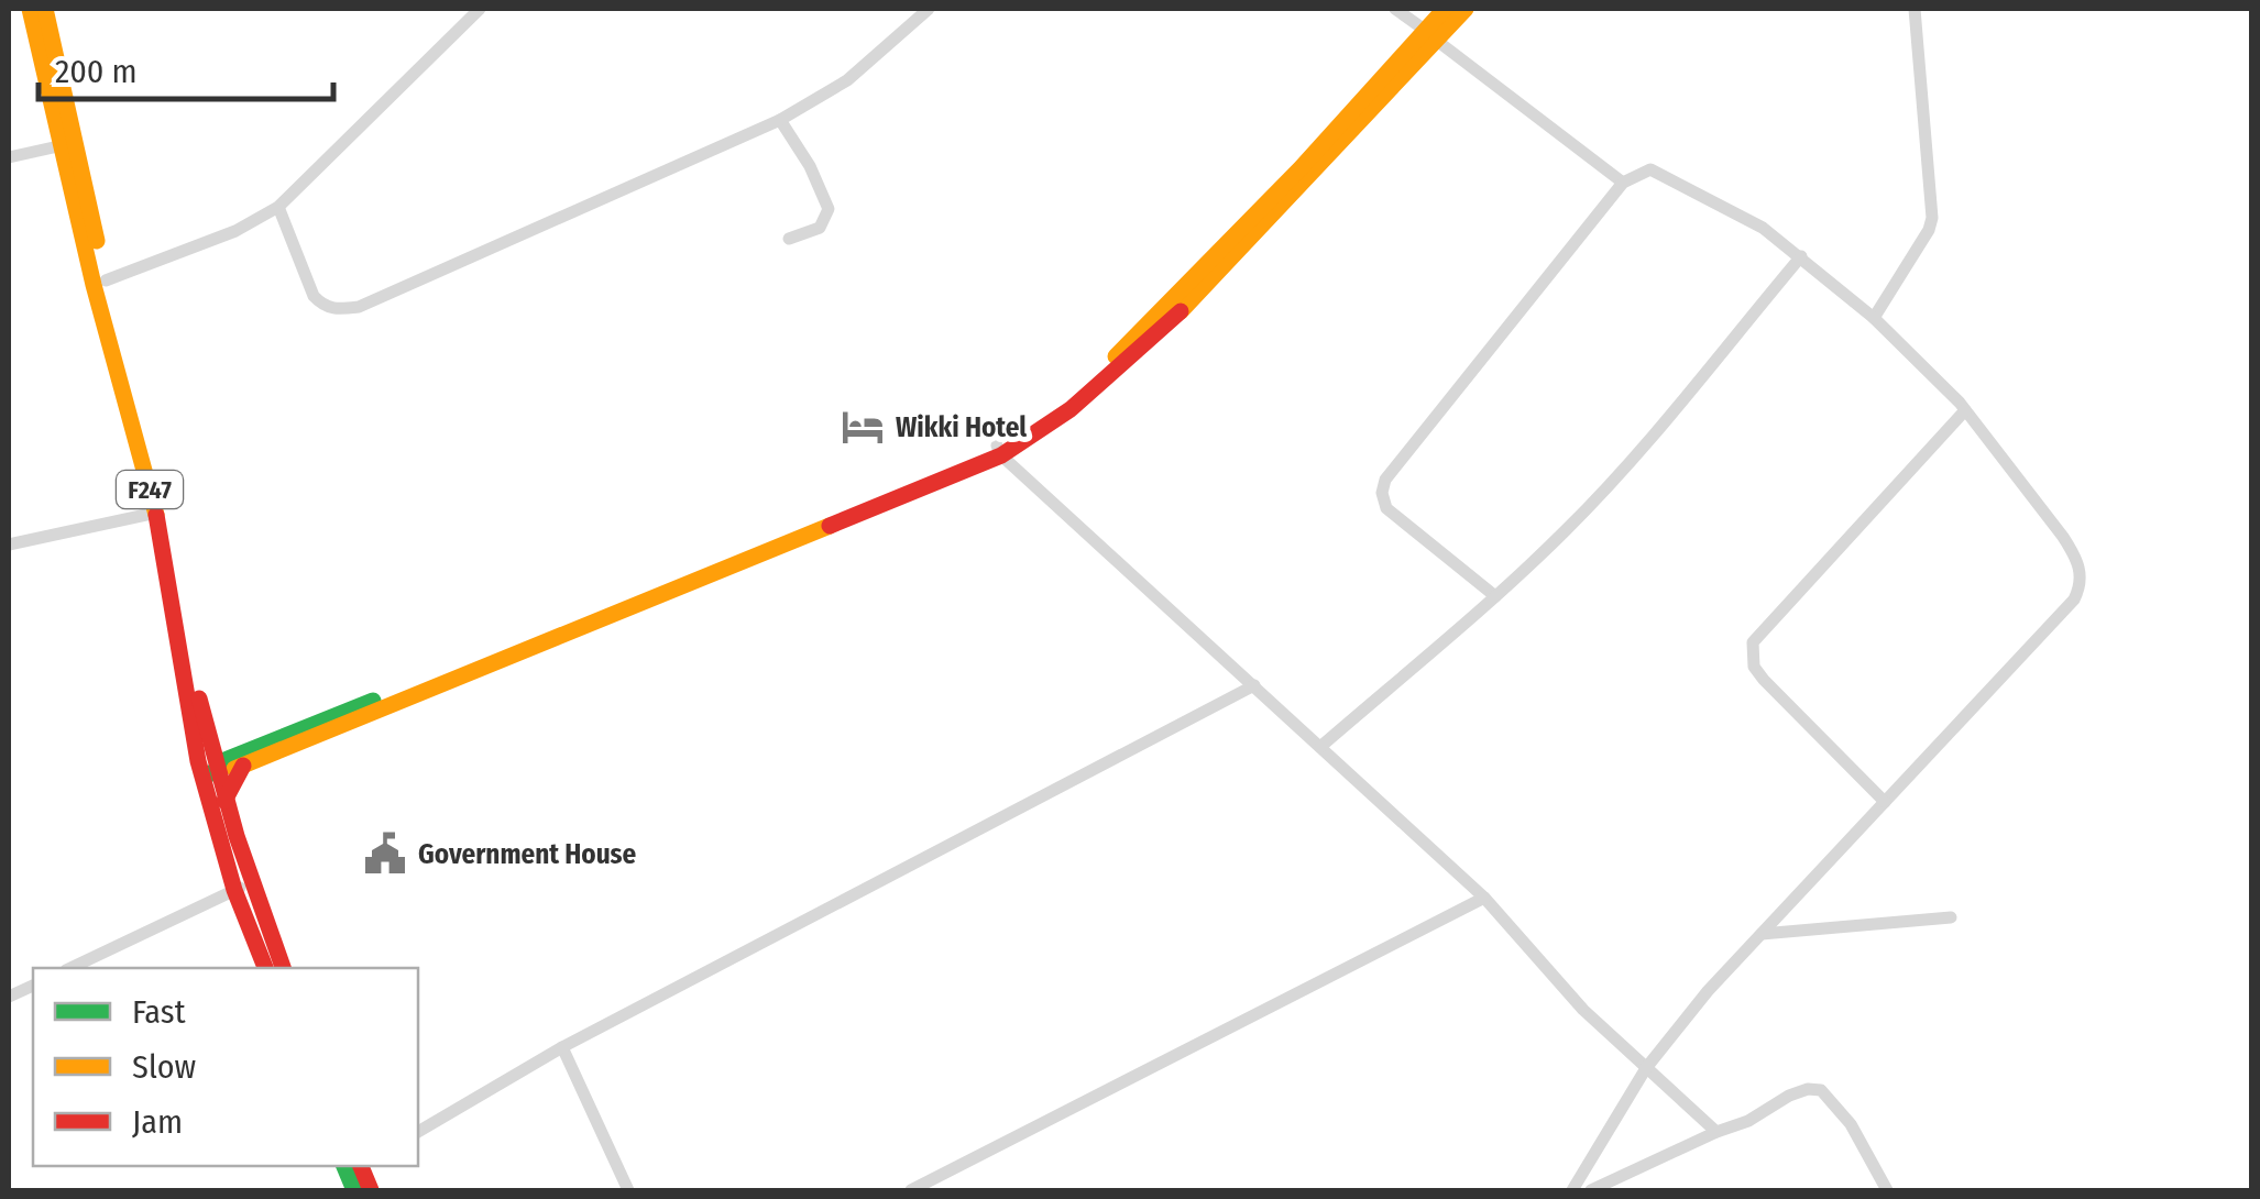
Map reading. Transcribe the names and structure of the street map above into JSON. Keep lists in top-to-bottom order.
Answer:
{
  "streets": {
    "main road": ["F247"]
  },
  "places": {
    "hotel": ["Wikki Hotel"],
    "public building": ["Government House"]
  },
  "legend": ["Fast", "Slow", "Jam"],
  "scale_bar": "200 m"
}
